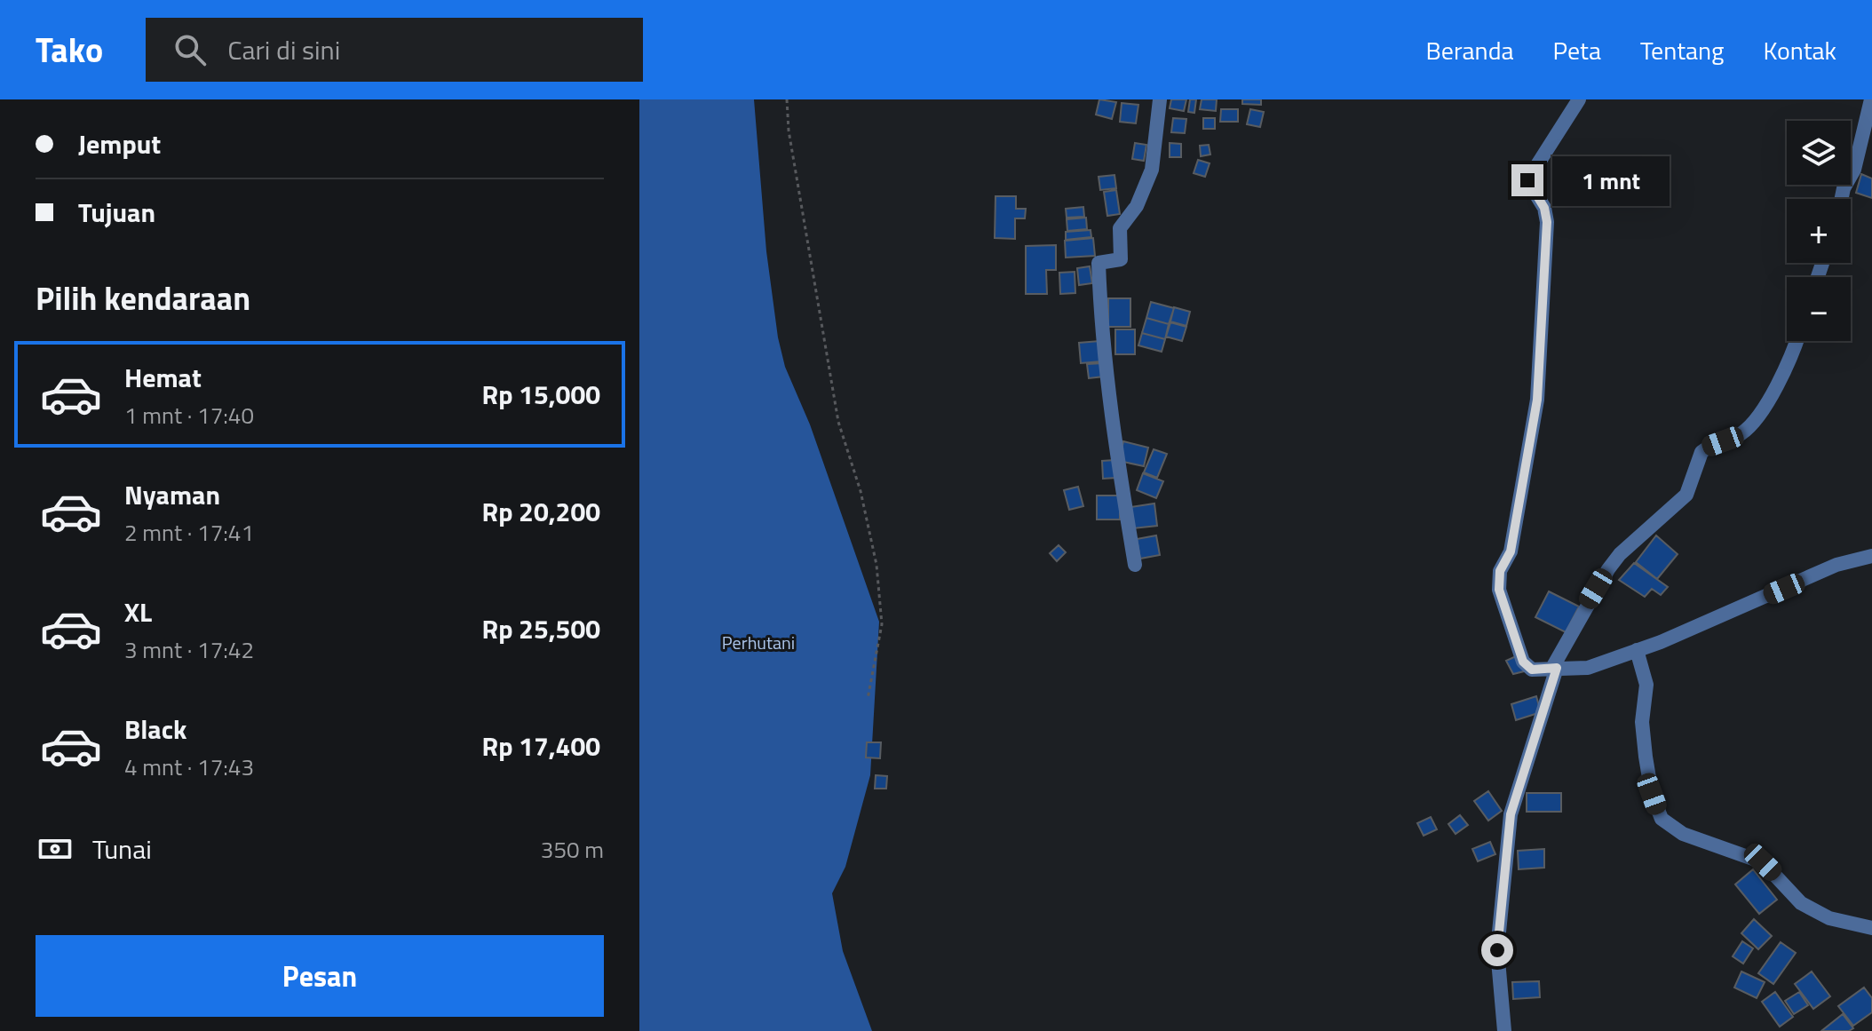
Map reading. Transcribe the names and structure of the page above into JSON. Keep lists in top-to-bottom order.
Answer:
{
  "parks": ["Perhutani"],
  "page": {
    "header": "Tako",
    "search": "Cari di sini",
    "nav": [
      "Beranda",
      "Peta",
      "Tentang",
      "Kontak"
    ],
    "banner": ["Jemput", "Tujuan"],
    "map_buttons": ["+", "−"],
    "bubble": "1 mnt",
    "heading": "Pilih kendaraan",
    "list": [
      {
        "name": "Hemat",
        "note": "1 mnt · 17:40",
        "value": "Rp 15,000"
      },
      {
        "name": "Nyaman",
        "note": "2 mnt · 17:41",
        "value": "Rp 20,200"
      },
      {
        "name": "XL",
        "note": "3 mnt · 17:42",
        "value": "Rp 25,500"
      },
      {
        "name": "Black",
        "note": "4 mnt · 17:43",
        "value": "Rp 17,400"
      }
    ],
    "pay": ["Tunai", "350 m"],
    "buttons": "Pesan"
  }
}
